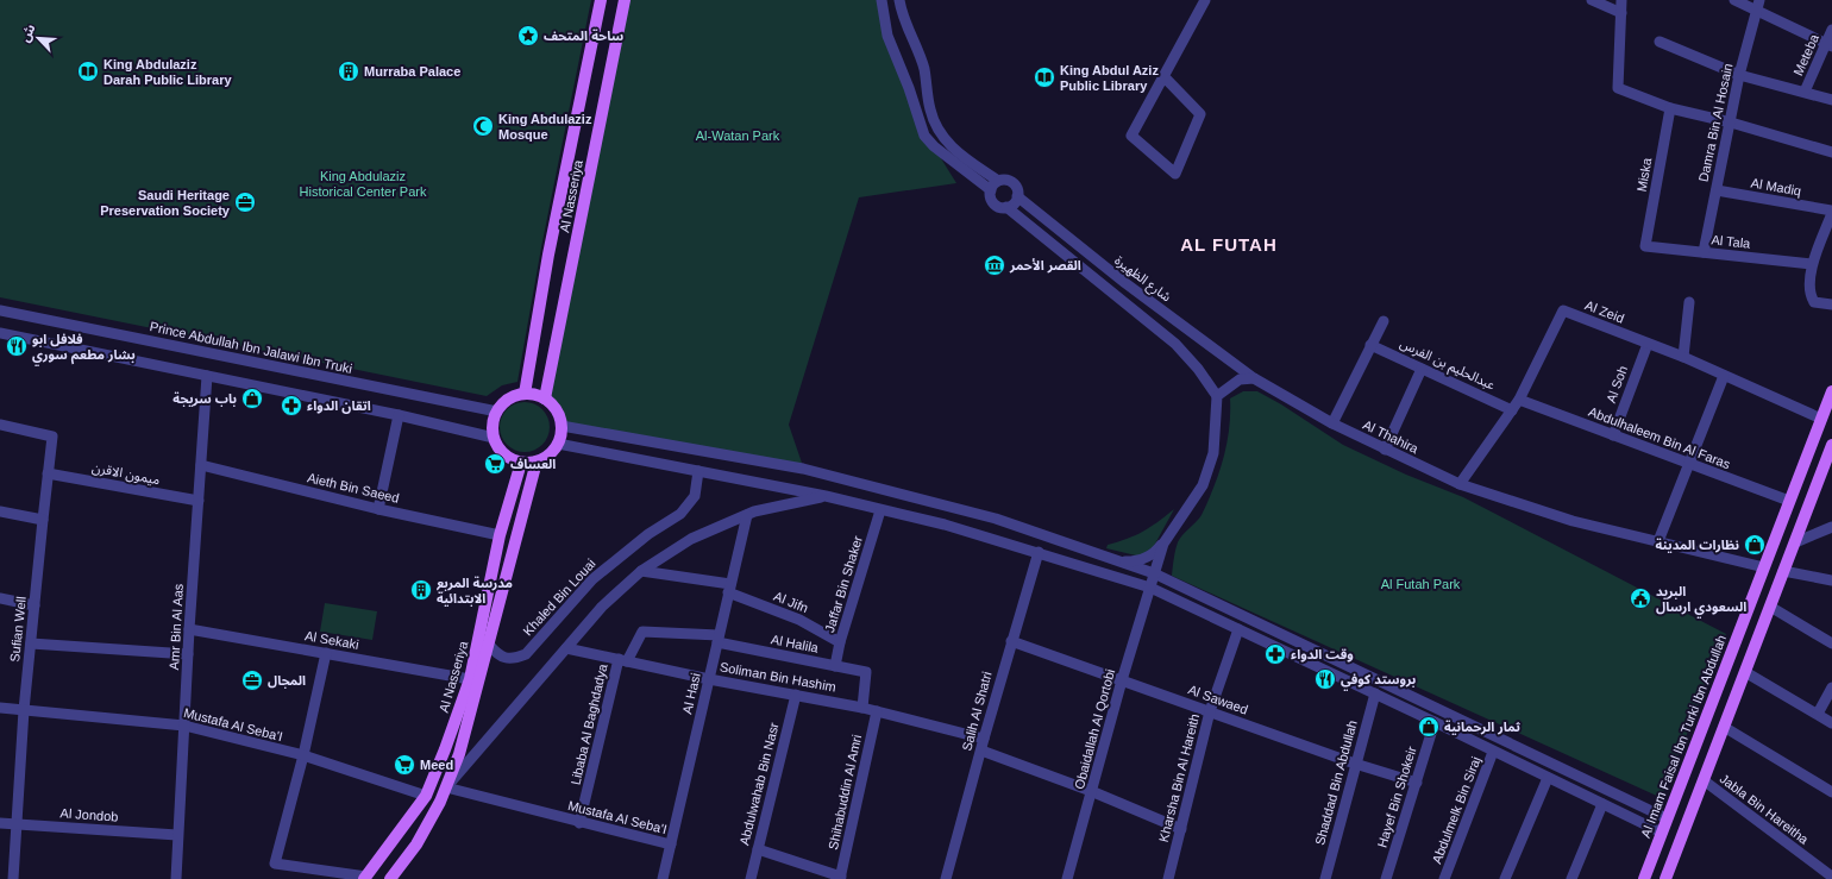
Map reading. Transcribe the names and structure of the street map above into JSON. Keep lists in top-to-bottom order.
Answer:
{
  "streets": {
    "main road": ["Al Nasseriya", "Al Imam Faisal Ibn Turki Ibn Abdullah"],
    "street": [
      "Meteba",
      "Damra Bin Al Hosain",
      "Miska",
      "Al Madiq",
      "Al Tala",
      "شارع الظهيرة",
      "Al Zeid",
      "Prince Abdullah Ibn Jalawi Ibn Truki",
      "عبدالحليم بن الفرس",
      "Al Soh",
      "Al Thahira",
      "Abdulhaleem Bin Al Faras",
      "ميمون الاقرن",
      "Aieth Bin Saeed",
      "Jaffar Bin Shaker",
      "Khaled Bin Louai",
      "Al Jifn",
      "Amr Bin Al Aas",
      "Sufian Well",
      "Al Sekaki",
      "Al Halila",
      "Soliman Bin Hashim",
      "Al Hasi",
      "Al Sawaed",
      "Salih Al Shatri",
      "Mustafa Al Seba'I",
      "Libaba Al Baghdadya",
      "Obaidallah Al Qortobi",
      "Kharsha Bin Al Hareith",
      "Shaddad Bin Abdullah",
      "Abdulwahab Bin Nasr",
      "Shihabuddin Al Amri",
      "Hayef Bin Shokeir",
      "Jabla Bin Hareitha",
      "Abdulmelk Bin Siraj",
      "Al Jondob"
    ]
  },
  "crossings": [
    ["Damra Bin Al Hosain", "Al Madiq"],
    ["Damra Bin Al Hosain", "Al Tala"],
    ["Miska", "Al Tala"],
    ["Al Nasseriya", "Prince Abdullah Ibn Jalawi Ibn Truki"],
    ["Al Nasseriya", "Aieth Bin Saeed"],
    ["Al Nasseriya", "Khaled Bin Louai"],
    ["Al Nasseriya", "Al Sekaki"],
    ["Al Nasseriya", "Mustafa Al Seba'I"],
    ["شارع الظهيرة", "Al Thahira"],
    ["Al Zeid", "عبدالحليم بن الفرس"],
    ["Al Zeid", "Al Soh"],
    ["Al Zeid", "Al Thahira"],
    ["Al Zeid", "Abdulhaleem Bin Al Faras"],
    ["Al Zeid", "Al Imam Faisal Ibn Turki Ibn Abdullah"],
    ["Al Soh", "Abdulhaleem Bin Al Faras"],
    ["Al Thahira", "Al Imam Faisal Ibn Turki Ibn Abdullah"],
    ["Abdulhaleem Bin Al Faras", "Al Imam Faisal Ibn Turki Ibn Abdullah"],
    ["ميمون الاقرن", "Amr Bin Al Aas"],
    ["ميمون الاقرن", "Sufian Well"],
    ["Aieth Bin Saeed", "Amr Bin Al Aas"],
    ["Jaffar Bin Shaker", "Al Jifn"],
    ["Jaffar Bin Shaker", "Al Halila"],
    ["Al Jifn", "Al Hasi"],
    ["Amr Bin Al Aas", "Al Sekaki"],
    ["Amr Bin Al Aas", "Mustafa Al Seba'I"],
    ["Amr Bin Al Aas", "Al Jondob"],
    ["Sufian Well", "Mustafa Al Seba'I"],
    ["Sufian Well", "Al Jondob"],
    ["Al Halila", "Soliman Bin Hashim"],
    ["Al Halila", "Al Hasi"],
    ["Al Halila", "Libaba Al Baghdadya"],
    ["Soliman Bin Hashim", "Al Hasi"],
    ["Soliman Bin Hashim", "Salih Al Shatri"],
    ["Soliman Bin Hashim", "Libaba Al Baghdadya"],
    ["Soliman Bin Hashim", "Obaidallah Al Qortobi"],
    ["Soliman Bin Hashim", "Kharsha Bin Al Hareith"],
    ["Soliman Bin Hashim", "Abdulwahab Bin Nasr"],
    ["Soliman Bin Hashim", "Shihabuddin Al Amri"],
    ["Al Hasi", "Mustafa Al Seba'I"],
    ["Al Sawaed", "Salih Al Shatri"],
    ["Al Sawaed", "Obaidallah Al Qortobi"],
    ["Al Sawaed", "Kharsha Bin Al Hareith"],
    ["Al Sawaed", "Shaddad Bin Abdullah"],
    ["Al Sawaed", "Hayef Bin Shokeir"],
    ["Mustafa Al Seba'I", "Libaba Al Baghdadya"]
  ],
  "districts": ["AL FUTAH"],
  "parks": ["Al-Watan Park", "King Abdulaziz Historical Center Park", "Al Futah Park"],
  "places": {
    "place": ["ساحة المتحف"],
    "library": ["King Abdulaziz Darah Public Library", "King Abdul Aziz Public Library"],
    "building": ["Murraba Palace", "مدرسة المربع الابتدائية"],
    "mosque": ["King Abdulaziz Mosque"],
    "office": ["Saudi Heritage Preservation Society", "المجال"],
    "museum": ["القصر الأحمر"],
    "restaurant": ["فلافل ابو بشار مطعم سوري", "بروستد كوفي"],
    "shop": ["باب سريجة", "نظارات المدينة", "ثمار الرحمانية"],
    "pharmacy": ["اتقان الدواء", "وقت الدواء"],
    "supermarket": ["العساف", "Meed"],
    "public building": ["البريد السعودي ارسال"]
  },
  "north": "top left"
}
